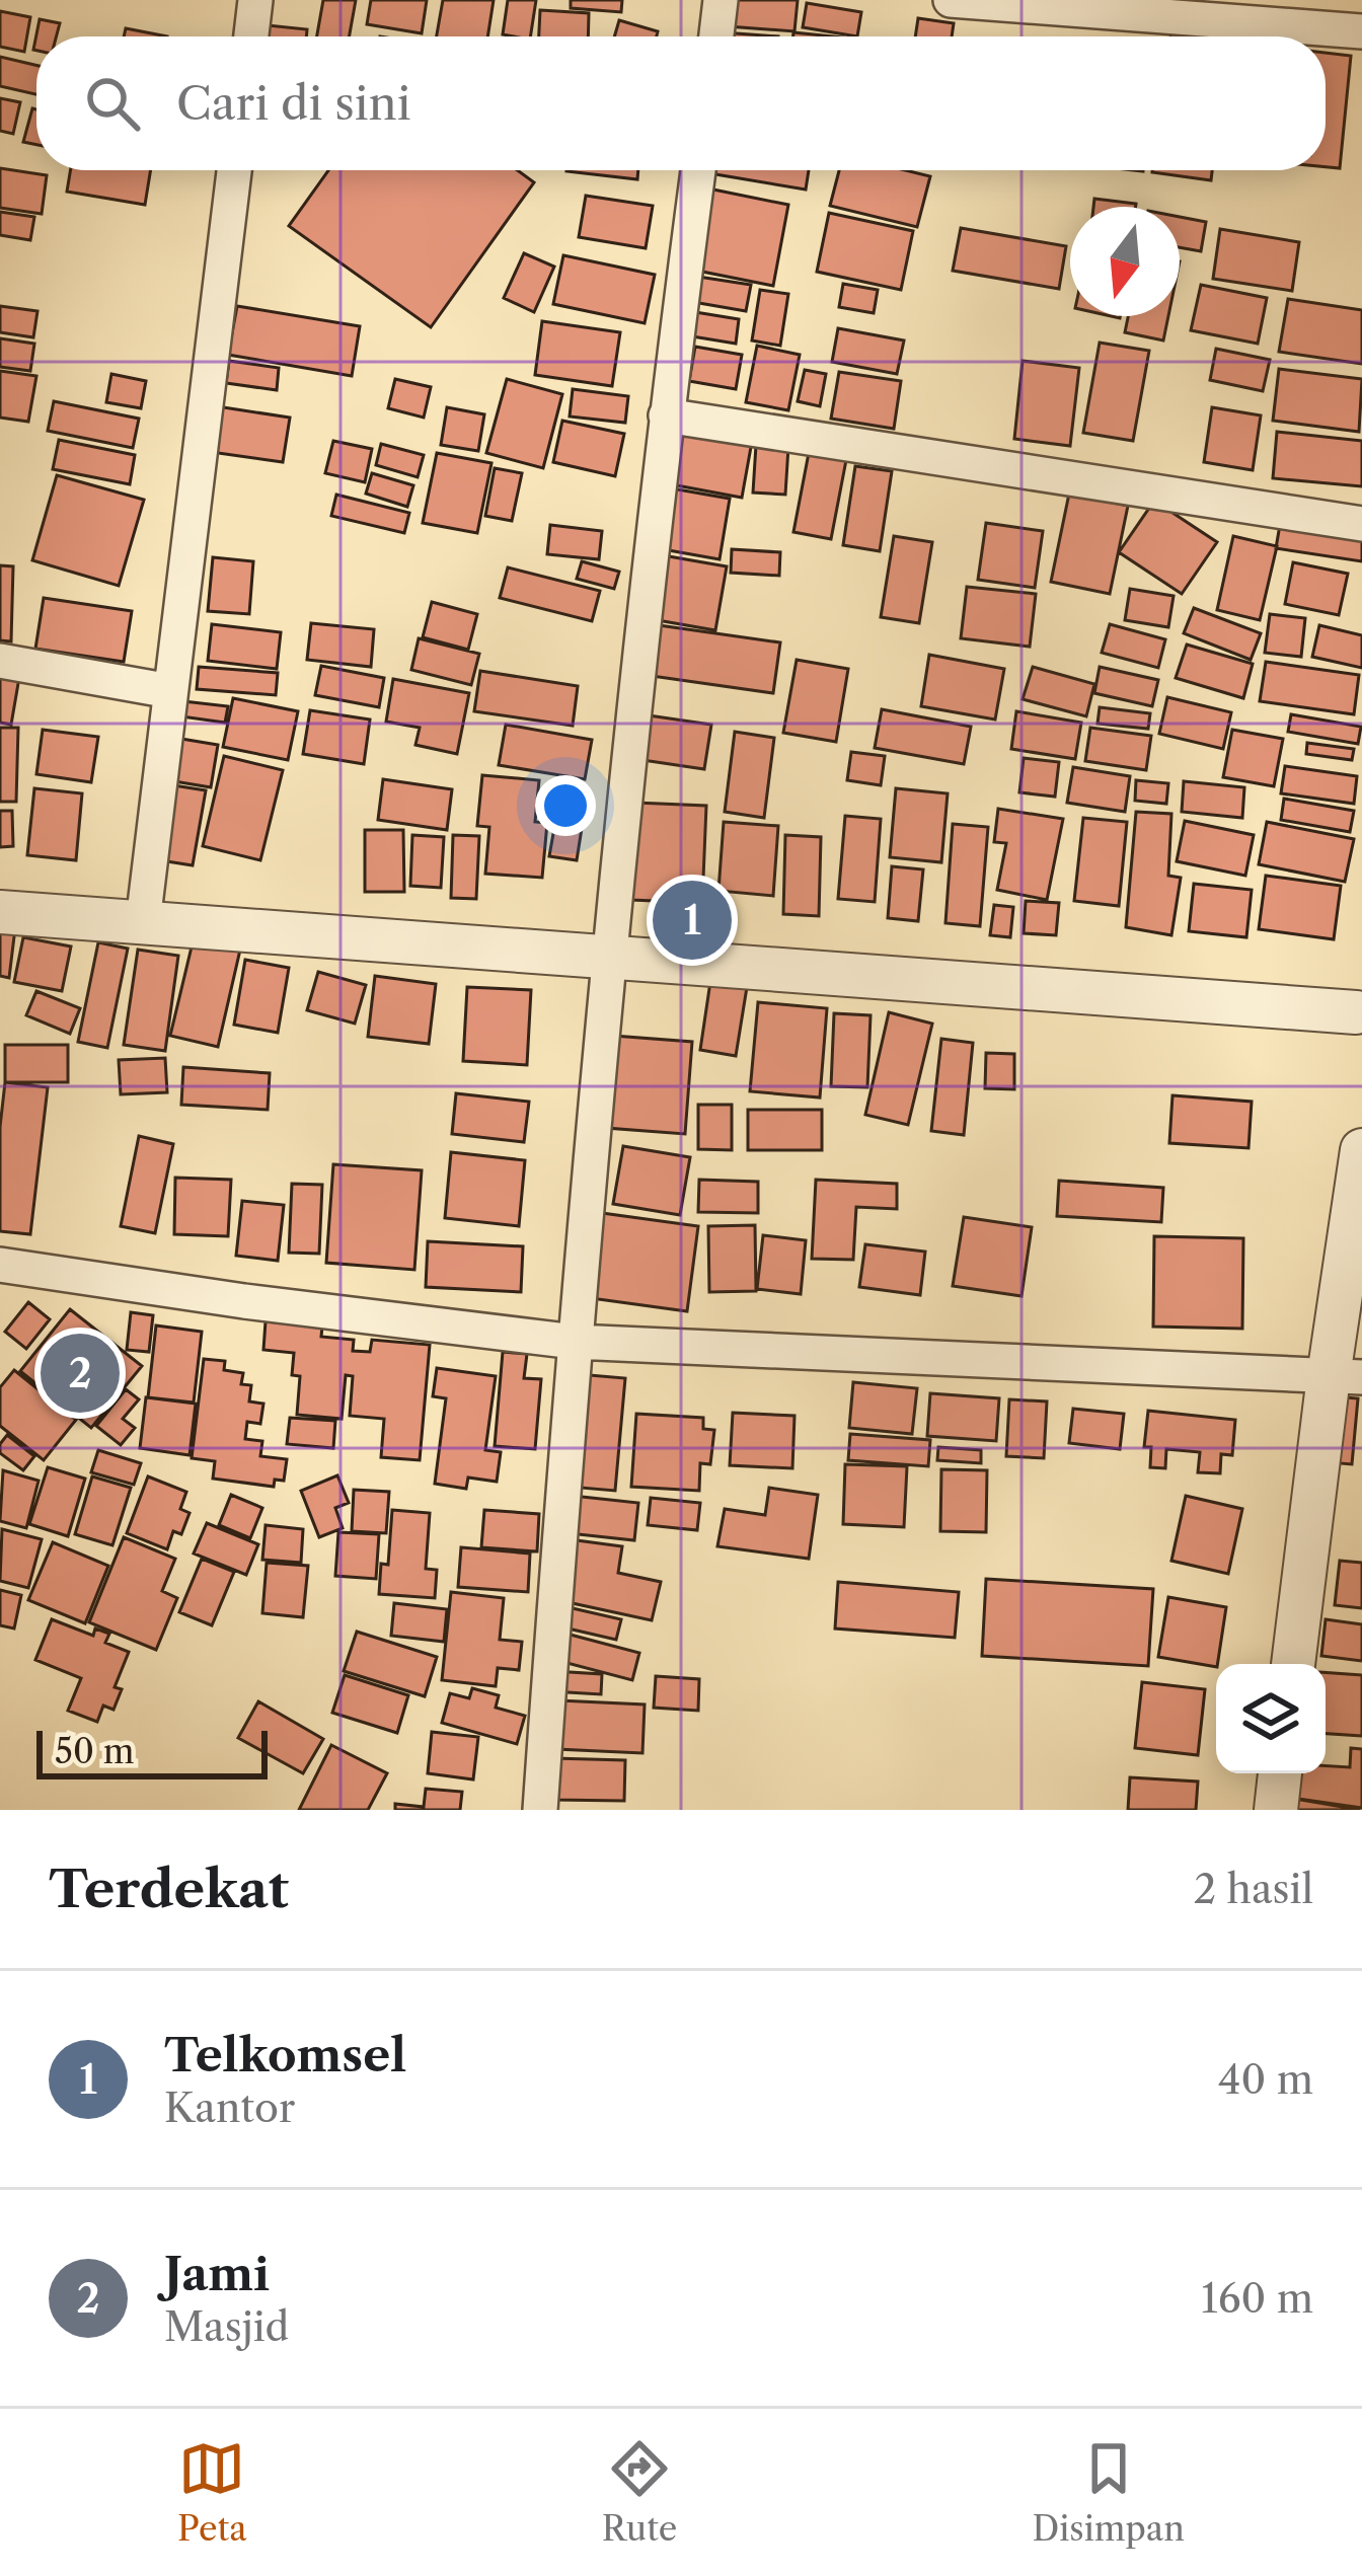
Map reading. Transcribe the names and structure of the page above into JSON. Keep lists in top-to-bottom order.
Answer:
{
  "scale_bar": "50 m",
  "north": "bottom",
  "page": {
    "search": "Cari di sini",
    "pins": ["1", "2"],
    "scale": "50 m",
    "heading": ["Terdekat", "2 hasil"],
    "list": [
      {
        "mark": "1",
        "name": "Telkomsel",
        "note": "Kantor",
        "value": "40 m"
      },
      {
        "mark": "2",
        "name": "Jami",
        "note": "Masjid",
        "value": "160 m"
      }
    ],
    "nav": ["Peta", "Rute", "Disimpan"]
  }
}
